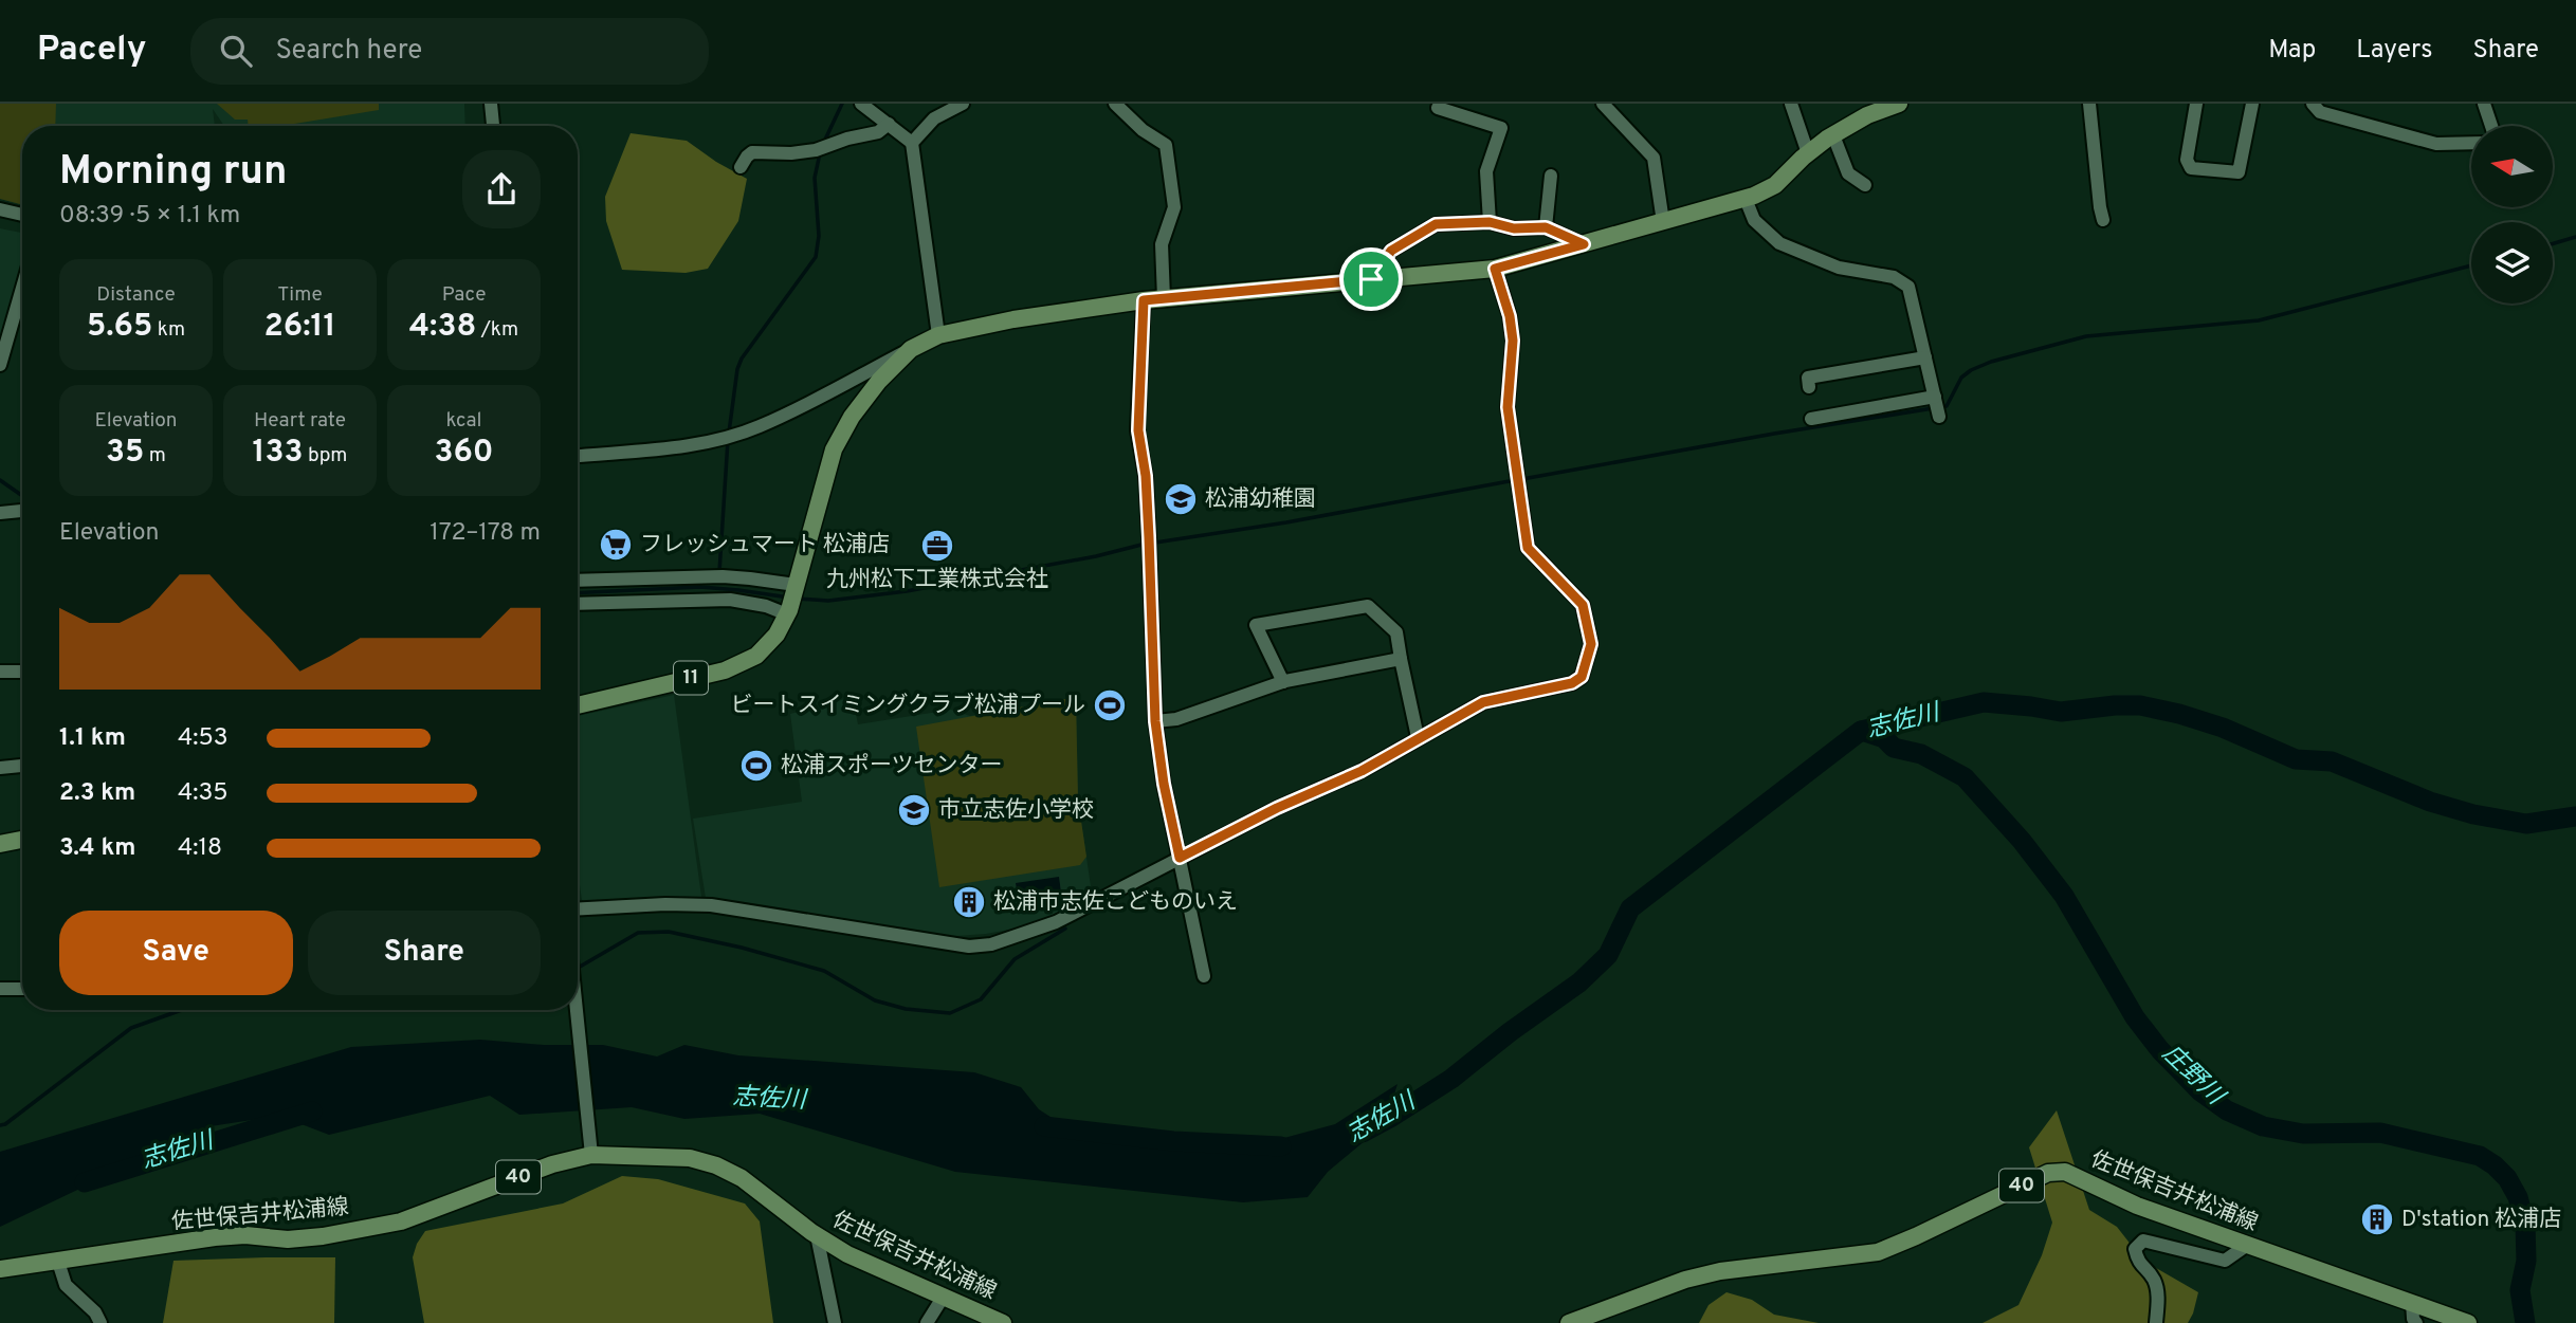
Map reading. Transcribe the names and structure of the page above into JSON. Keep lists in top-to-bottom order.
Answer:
{
  "streets": {
    "main road": ["11", "40", "佐世保吉井松浦線"]
  },
  "water": ["志佐川", "庄野川"],
  "places": {
    "school or university": ["松浦幼稚園", "市立志佐小学校"],
    "supermarket": ["フレッシュマート 松浦店"],
    "office": ["九州松下工業株式会社"],
    "sports": ["ビートスイミングクラブ松浦プール", "松浦スポーツセンター"],
    "building": ["松浦市志佐こどものいえ", "D'station 松浦店"]
  },
  "north": "left",
  "page": {
    "header": "Pacely",
    "search": "Search here",
    "nav": ["Map", "Layers", "Share"],
    "heading": ["Morning run", "08:39 · 5 × 1.1 km"],
    "stats": [
      ["Distance", "5.65 km"],
      ["Time", "26:11"],
      ["Pace", "4:38 /km"],
      ["Elevation", "35 m"],
      ["Heart rate", "133 bpm"],
      ["kcal", "360"]
    ],
    "chart": ["Elevation", "172–178 m"],
    "list": [
      {
        "name": "1.1 km",
        "note": "4:53"
      },
      {
        "name": "2.3 km",
        "note": "4:35"
      },
      {
        "name": "3.4 km",
        "note": "4:18"
      }
    ],
    "buttons": ["Save", "Share"]
  }
}
